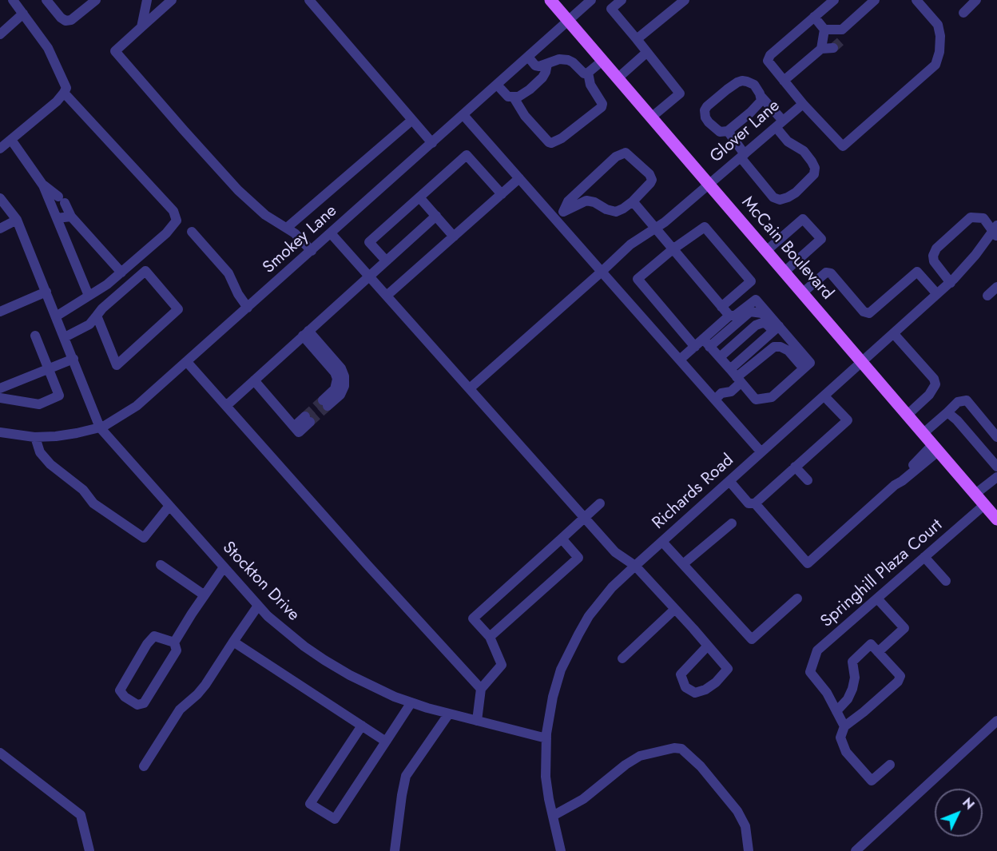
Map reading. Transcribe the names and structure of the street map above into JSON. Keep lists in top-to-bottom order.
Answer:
{
  "streets": {
    "main road": ["McCain Boulevard"],
    "street": [
      "Glover Lane",
      "Smokey Lane",
      "Richards Road",
      "Springhill Plaza Court",
      "Stockton Drive"
    ]
  },
  "crossings": [
    ["Glover Lane", "McCain Boulevard"],
    ["Smokey Lane", "McCain Boulevard"],
    ["Smokey Lane", "Stockton Drive"],
    ["McCain Boulevard", "Richards Road"],
    ["McCain Boulevard", "Springhill Plaza Court"],
    ["Richards Road", "Stockton Drive"]
  ],
  "north": "top right"
}
